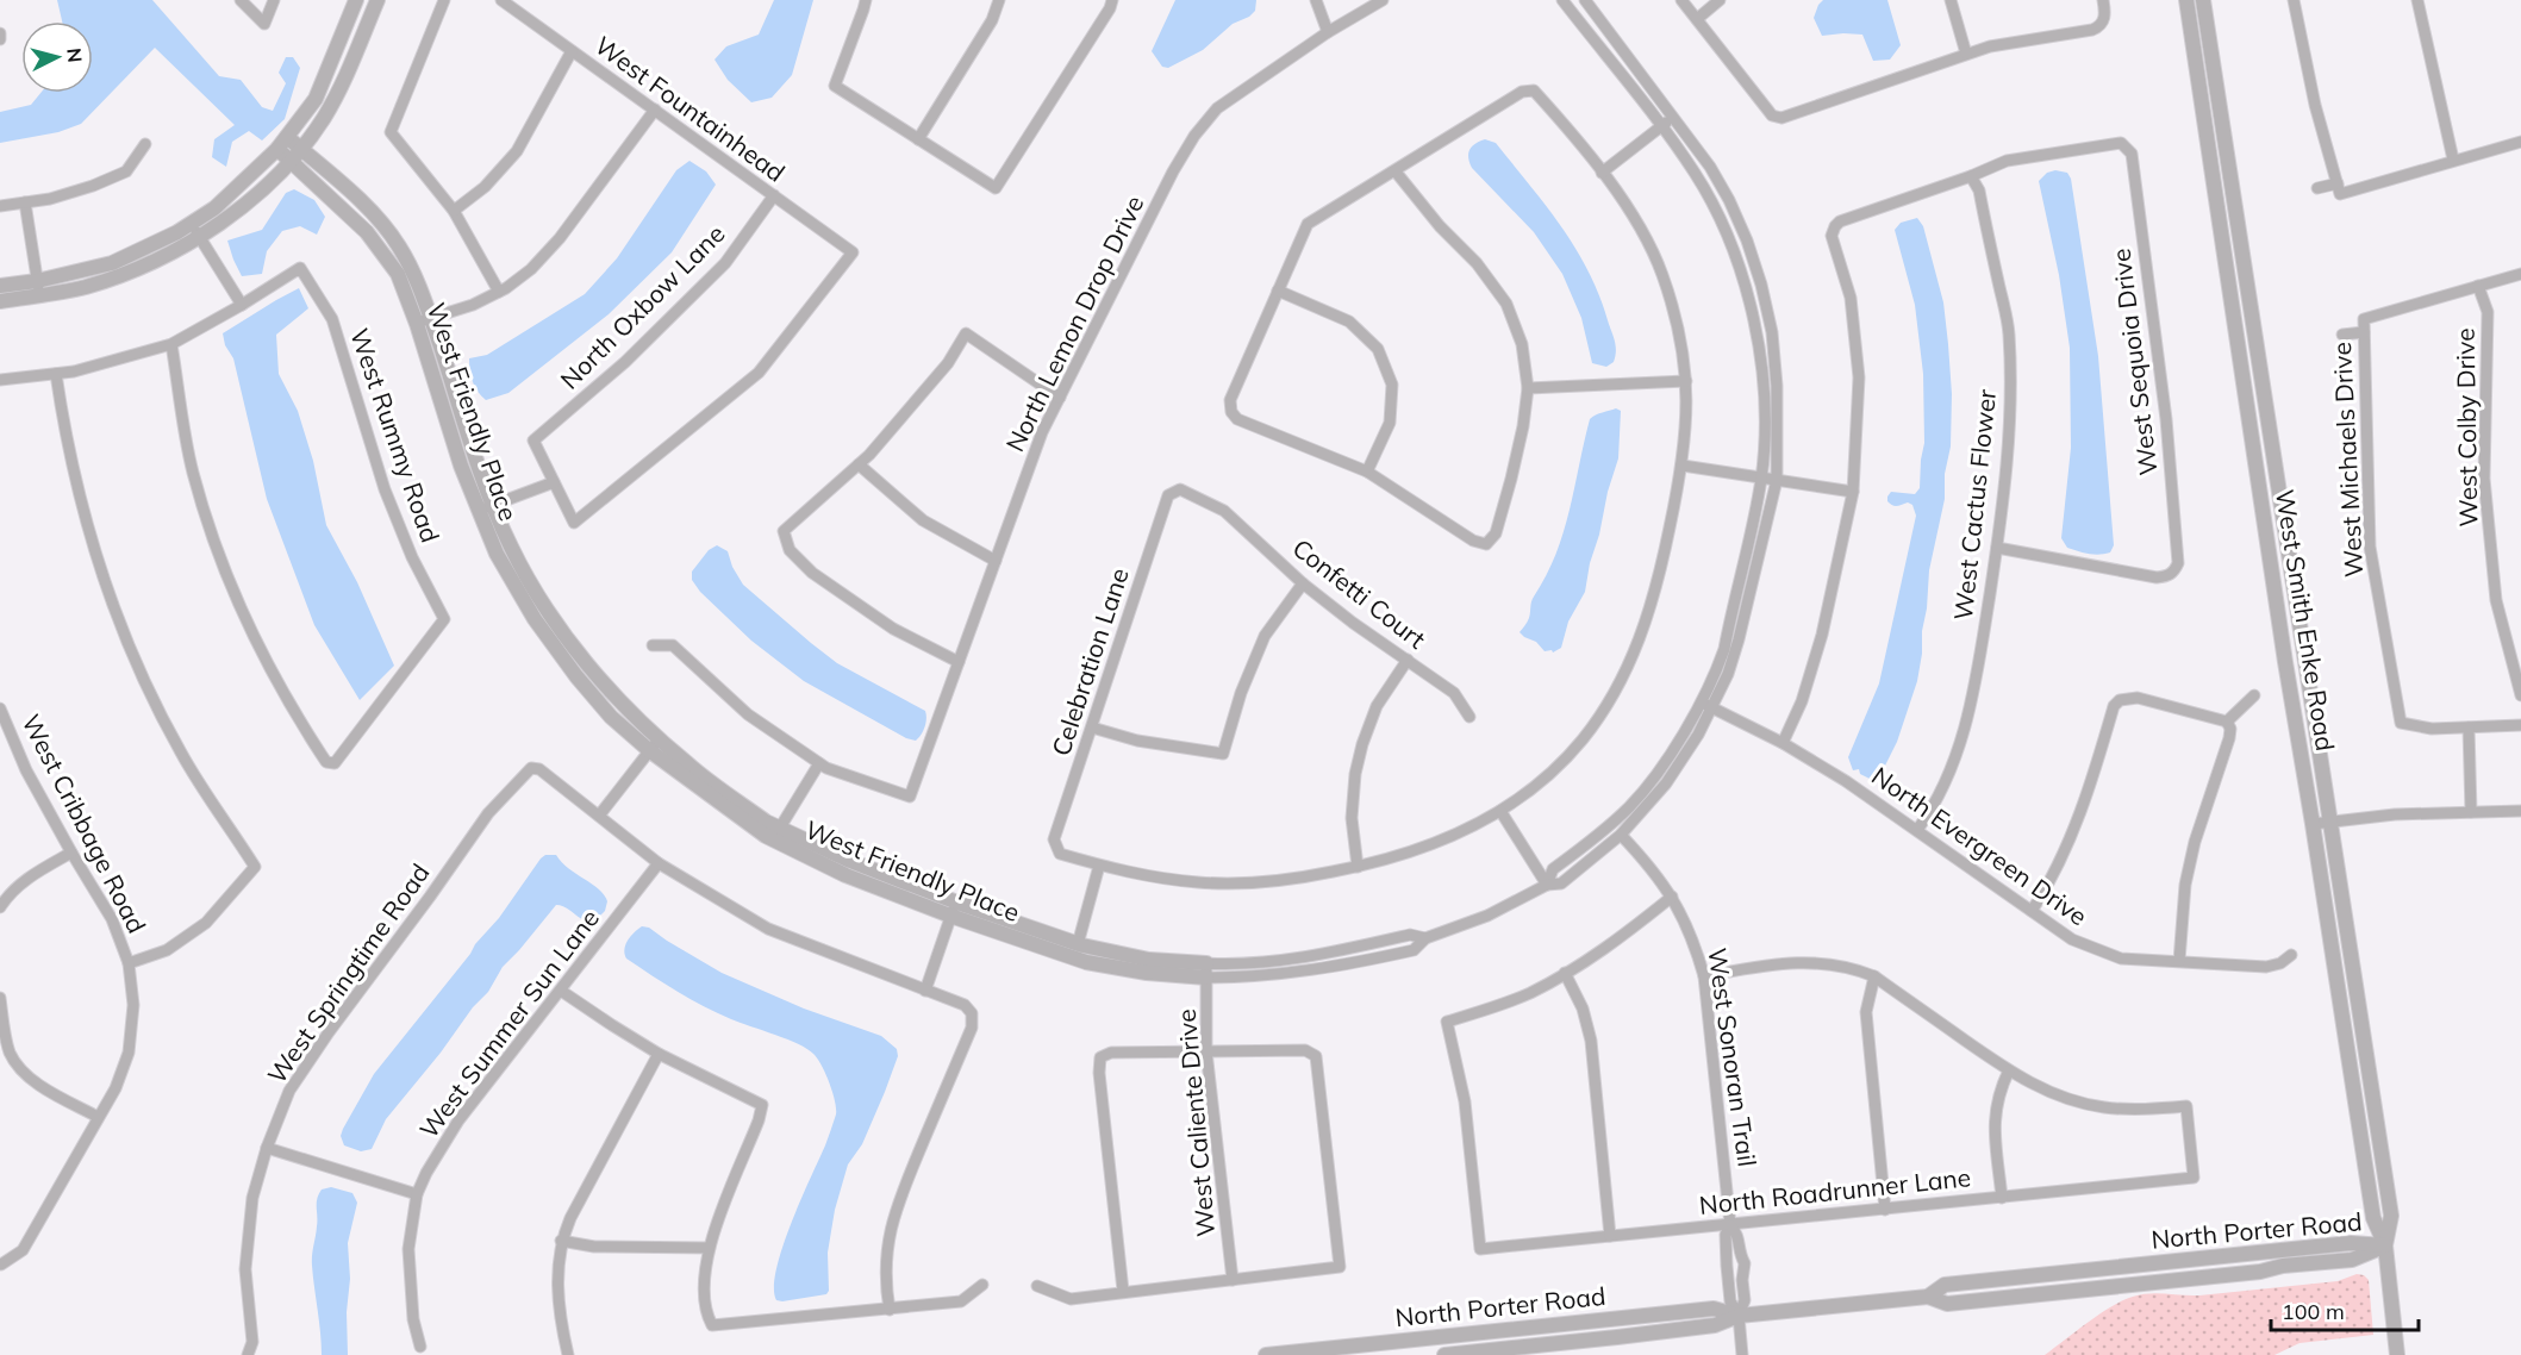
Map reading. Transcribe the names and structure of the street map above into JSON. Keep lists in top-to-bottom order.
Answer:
{
  "streets": {
    "street": [
      "West Fountainhead",
      "North Oxbow Lane",
      "North Lemon Drop Drive",
      "West Sequoia Drive",
      "West Friendly Place",
      "West Colby Drive",
      "West Rummy Road",
      "West Michaels Drive",
      "West Cactus Flower",
      "Confetti Court",
      "West Smith Enke Road",
      "Celebration Lane",
      "West Cribbage Road",
      "North Evergreen Drive",
      "West Springtime Road",
      "West Summer Sun Lane",
      "West Sonoran Trail",
      "West Caliente Drive",
      "North Roadrunner Lane",
      "North Porter Road"
    ]
  },
  "crossings": [
    ["West Fountainhead", "North Oxbow Lane"],
    ["West Sequoia Drive", "West Cactus Flower"],
    ["West Friendly Place", "North Evergreen Drive"],
    ["West Friendly Place", "West Sonoran Trail"],
    ["West Friendly Place", "West Caliente Drive"],
    ["West Colby Drive", "West Michaels Drive"],
    ["West Cactus Flower", "North Evergreen Drive"],
    ["Confetti Court", "Celebration Lane"],
    ["West Smith Enke Road", "North Porter Road"],
    ["West Sonoran Trail", "North Roadrunner Lane"],
    ["West Sonoran Trail", "North Porter Road"]
  ],
  "scale_bar": "100 m",
  "north": "right"
}
